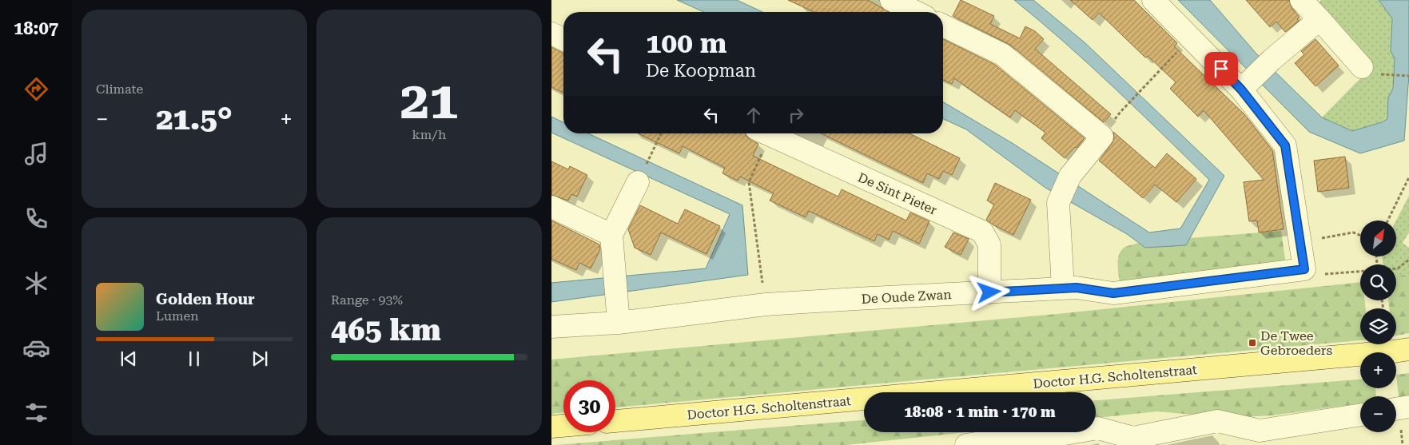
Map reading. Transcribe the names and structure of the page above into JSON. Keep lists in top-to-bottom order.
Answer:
{
  "streets": {
    "main road": ["Doctor H.G. Scholtenstraat"],
    "street": ["De Sint Pieter", "De Oude Zwan"]
  },
  "crossings": [
    ["De Sint Pieter", "De Oude Zwan"]
  ],
  "places": {
    "transit": ["De Twee Gebroeders"]
  },
  "north": "top right",
  "page": {
    "tabs": "18:07",
    "tile": [
      "Climate",
      ["21", "km/h"],
      ["Range · 93%", "465 km"]
    ],
    "turn": ["100 m", "De Koopman"],
    "heat": ["−", "21.5°", "+"],
    "map_buttons": ["+", "−"],
    "song": ["Golden Hour", "Lumen"],
    "limit": "30",
    "trip": "18:08 · 1 min · 170 m"
  }
}
